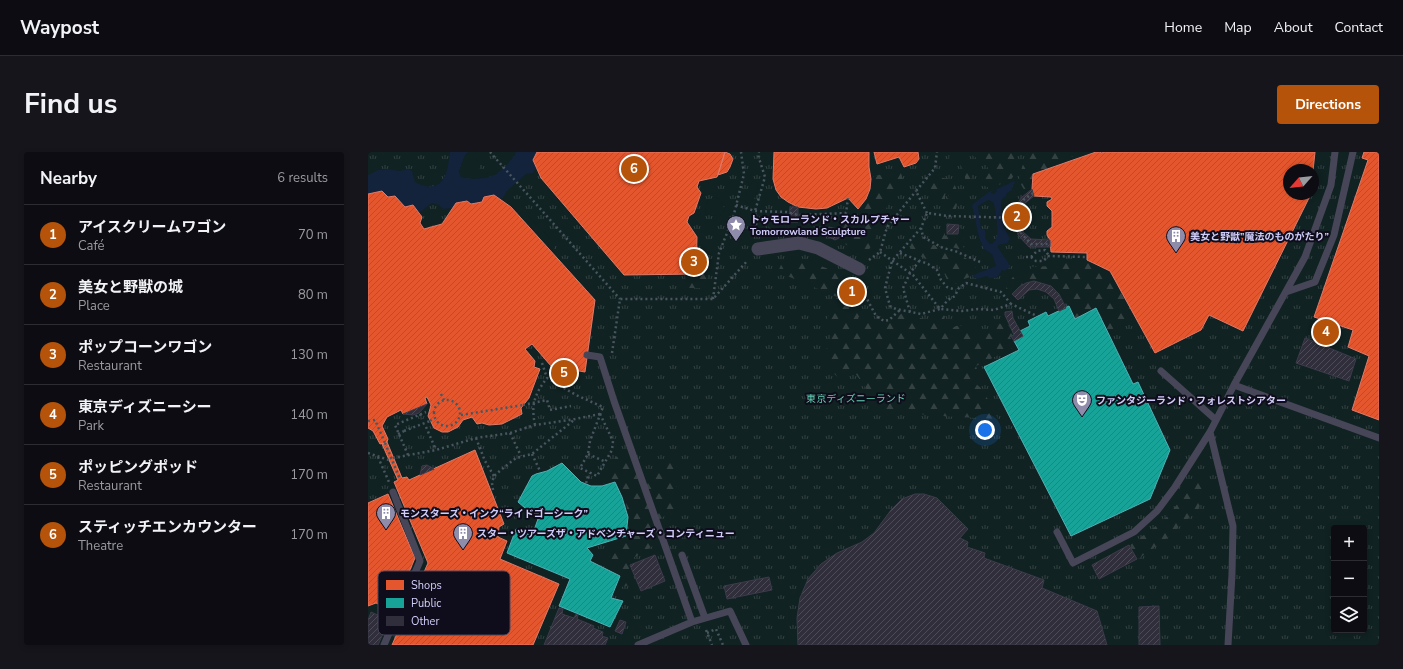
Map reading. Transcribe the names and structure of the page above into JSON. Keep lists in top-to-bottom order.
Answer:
{
  "parks": ["東京ディズニーランド"],
  "places": {
    "place": ["トゥモローランド・スカルプチャー Tomorrowland Sculpture"],
    "building": ["美女と野獣”魔法のものがたり”", "モンスターズ・インク“ライドゴーシーク”", "スター・ツアーズザ・アドベンチャーズ・コンティニュー"],
    "theatre": ["ファンタジーランド・フォレストシアター"]
  },
  "legend": ["Shops", "Public", "Other"],
  "north": "bottom left",
  "page": {
    "header": "Waypost",
    "nav": [
      "Home",
      "Map",
      "About",
      "Contact"
    ],
    "title": "Find us",
    "buttons": "Directions",
    "heading": ["Nearby", "6 results"],
    "pins": [
      "6",
      "2",
      "3",
      "1",
      "4",
      "5"
    ],
    "list": [
      {
        "mark": "1",
        "name": "アイスクリームワゴン",
        "note": "Café",
        "value": "70 m"
      },
      {
        "mark": "2",
        "name": "美女と野獣の城",
        "note": "Place",
        "value": "80 m"
      },
      {
        "mark": "3",
        "name": "ポップコーンワゴン",
        "note": "Restaurant",
        "value": "130 m"
      },
      {
        "mark": "4",
        "name": "東京ディズニーシー",
        "note": "Park",
        "value": "140 m"
      },
      {
        "mark": "5",
        "name": "ポッピングポッド",
        "note": "Restaurant",
        "value": "170 m"
      },
      {
        "mark": "6",
        "name": "スティッチエンカウンター",
        "note": "Theatre",
        "value": "170 m"
      }
    ],
    "map_buttons": ["+", "−"]
  }
}
